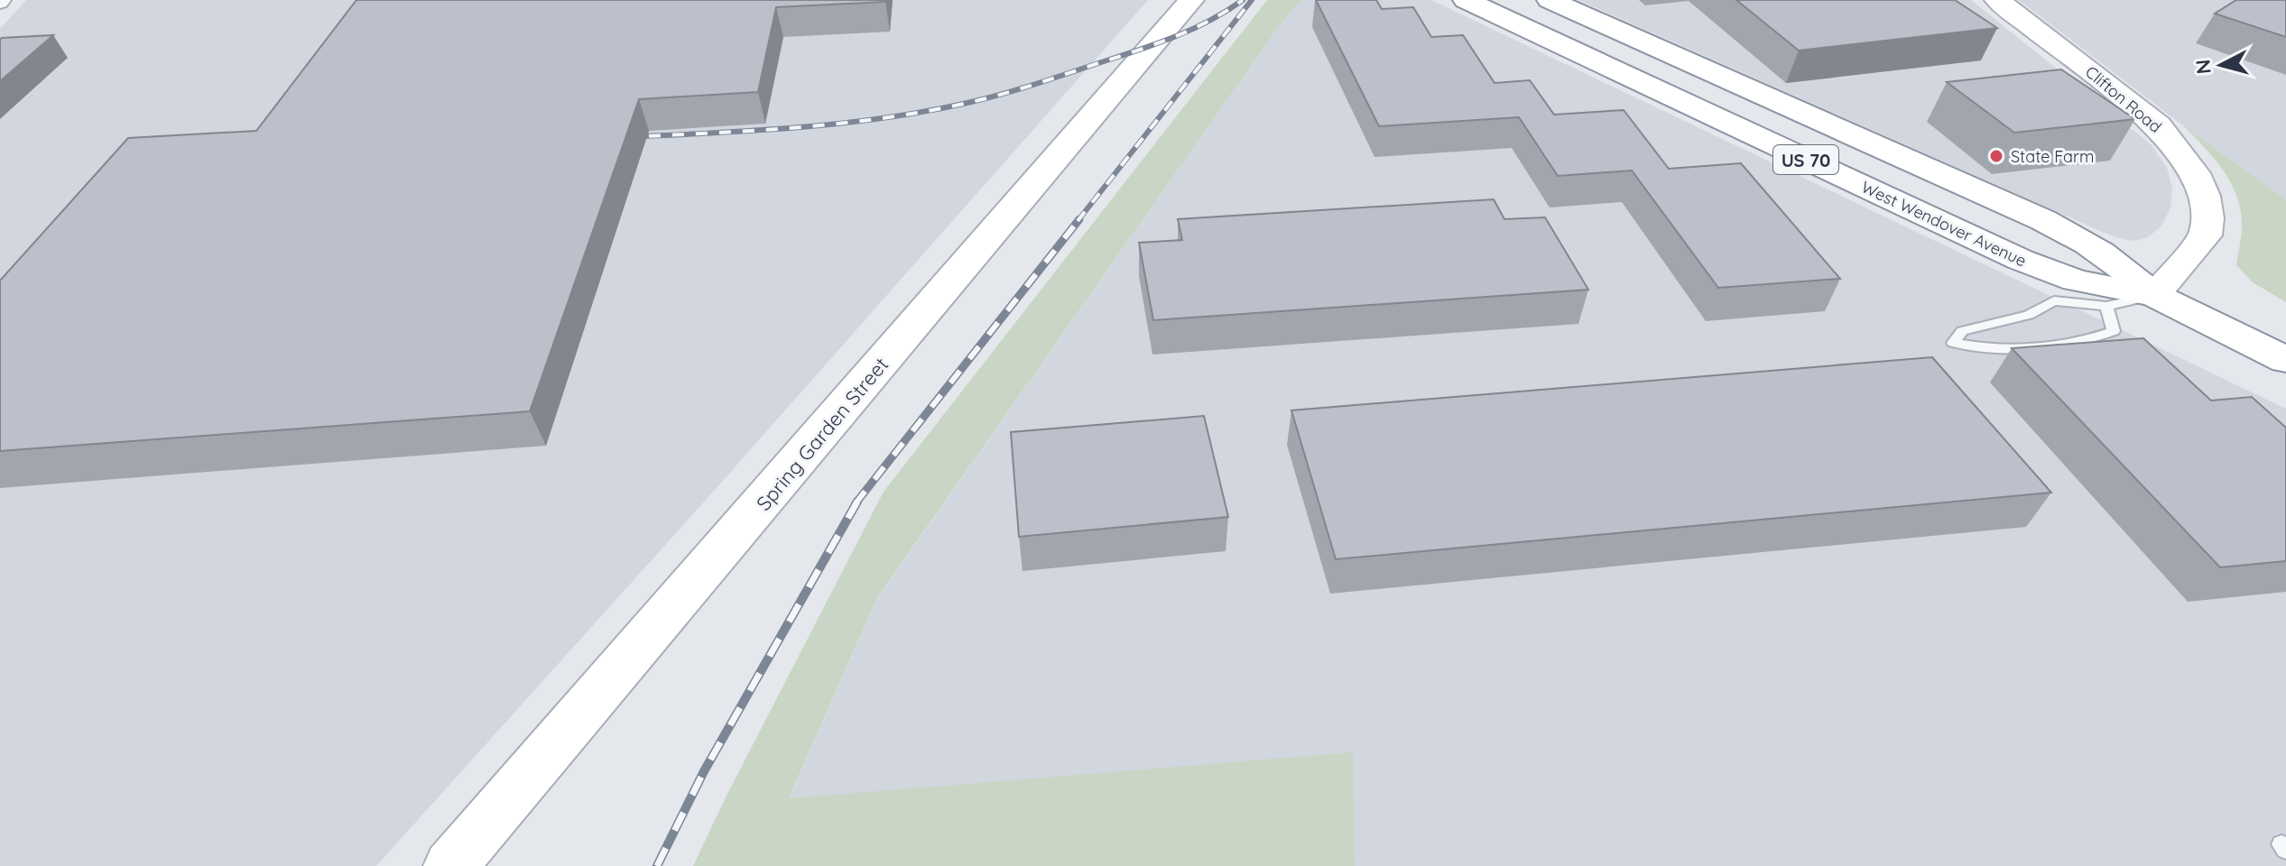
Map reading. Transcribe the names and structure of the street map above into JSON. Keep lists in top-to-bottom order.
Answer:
{
  "streets": {
    "main road": [
      "Clifton Road",
      "US 70",
      "West Wendover Avenue",
      "Spring Garden Street"
    ]
  },
  "crossings": [
    ["Clifton Road", "West Wendover Avenue"]
  ],
  "places": ["State Farm"],
  "north": "left"
}
